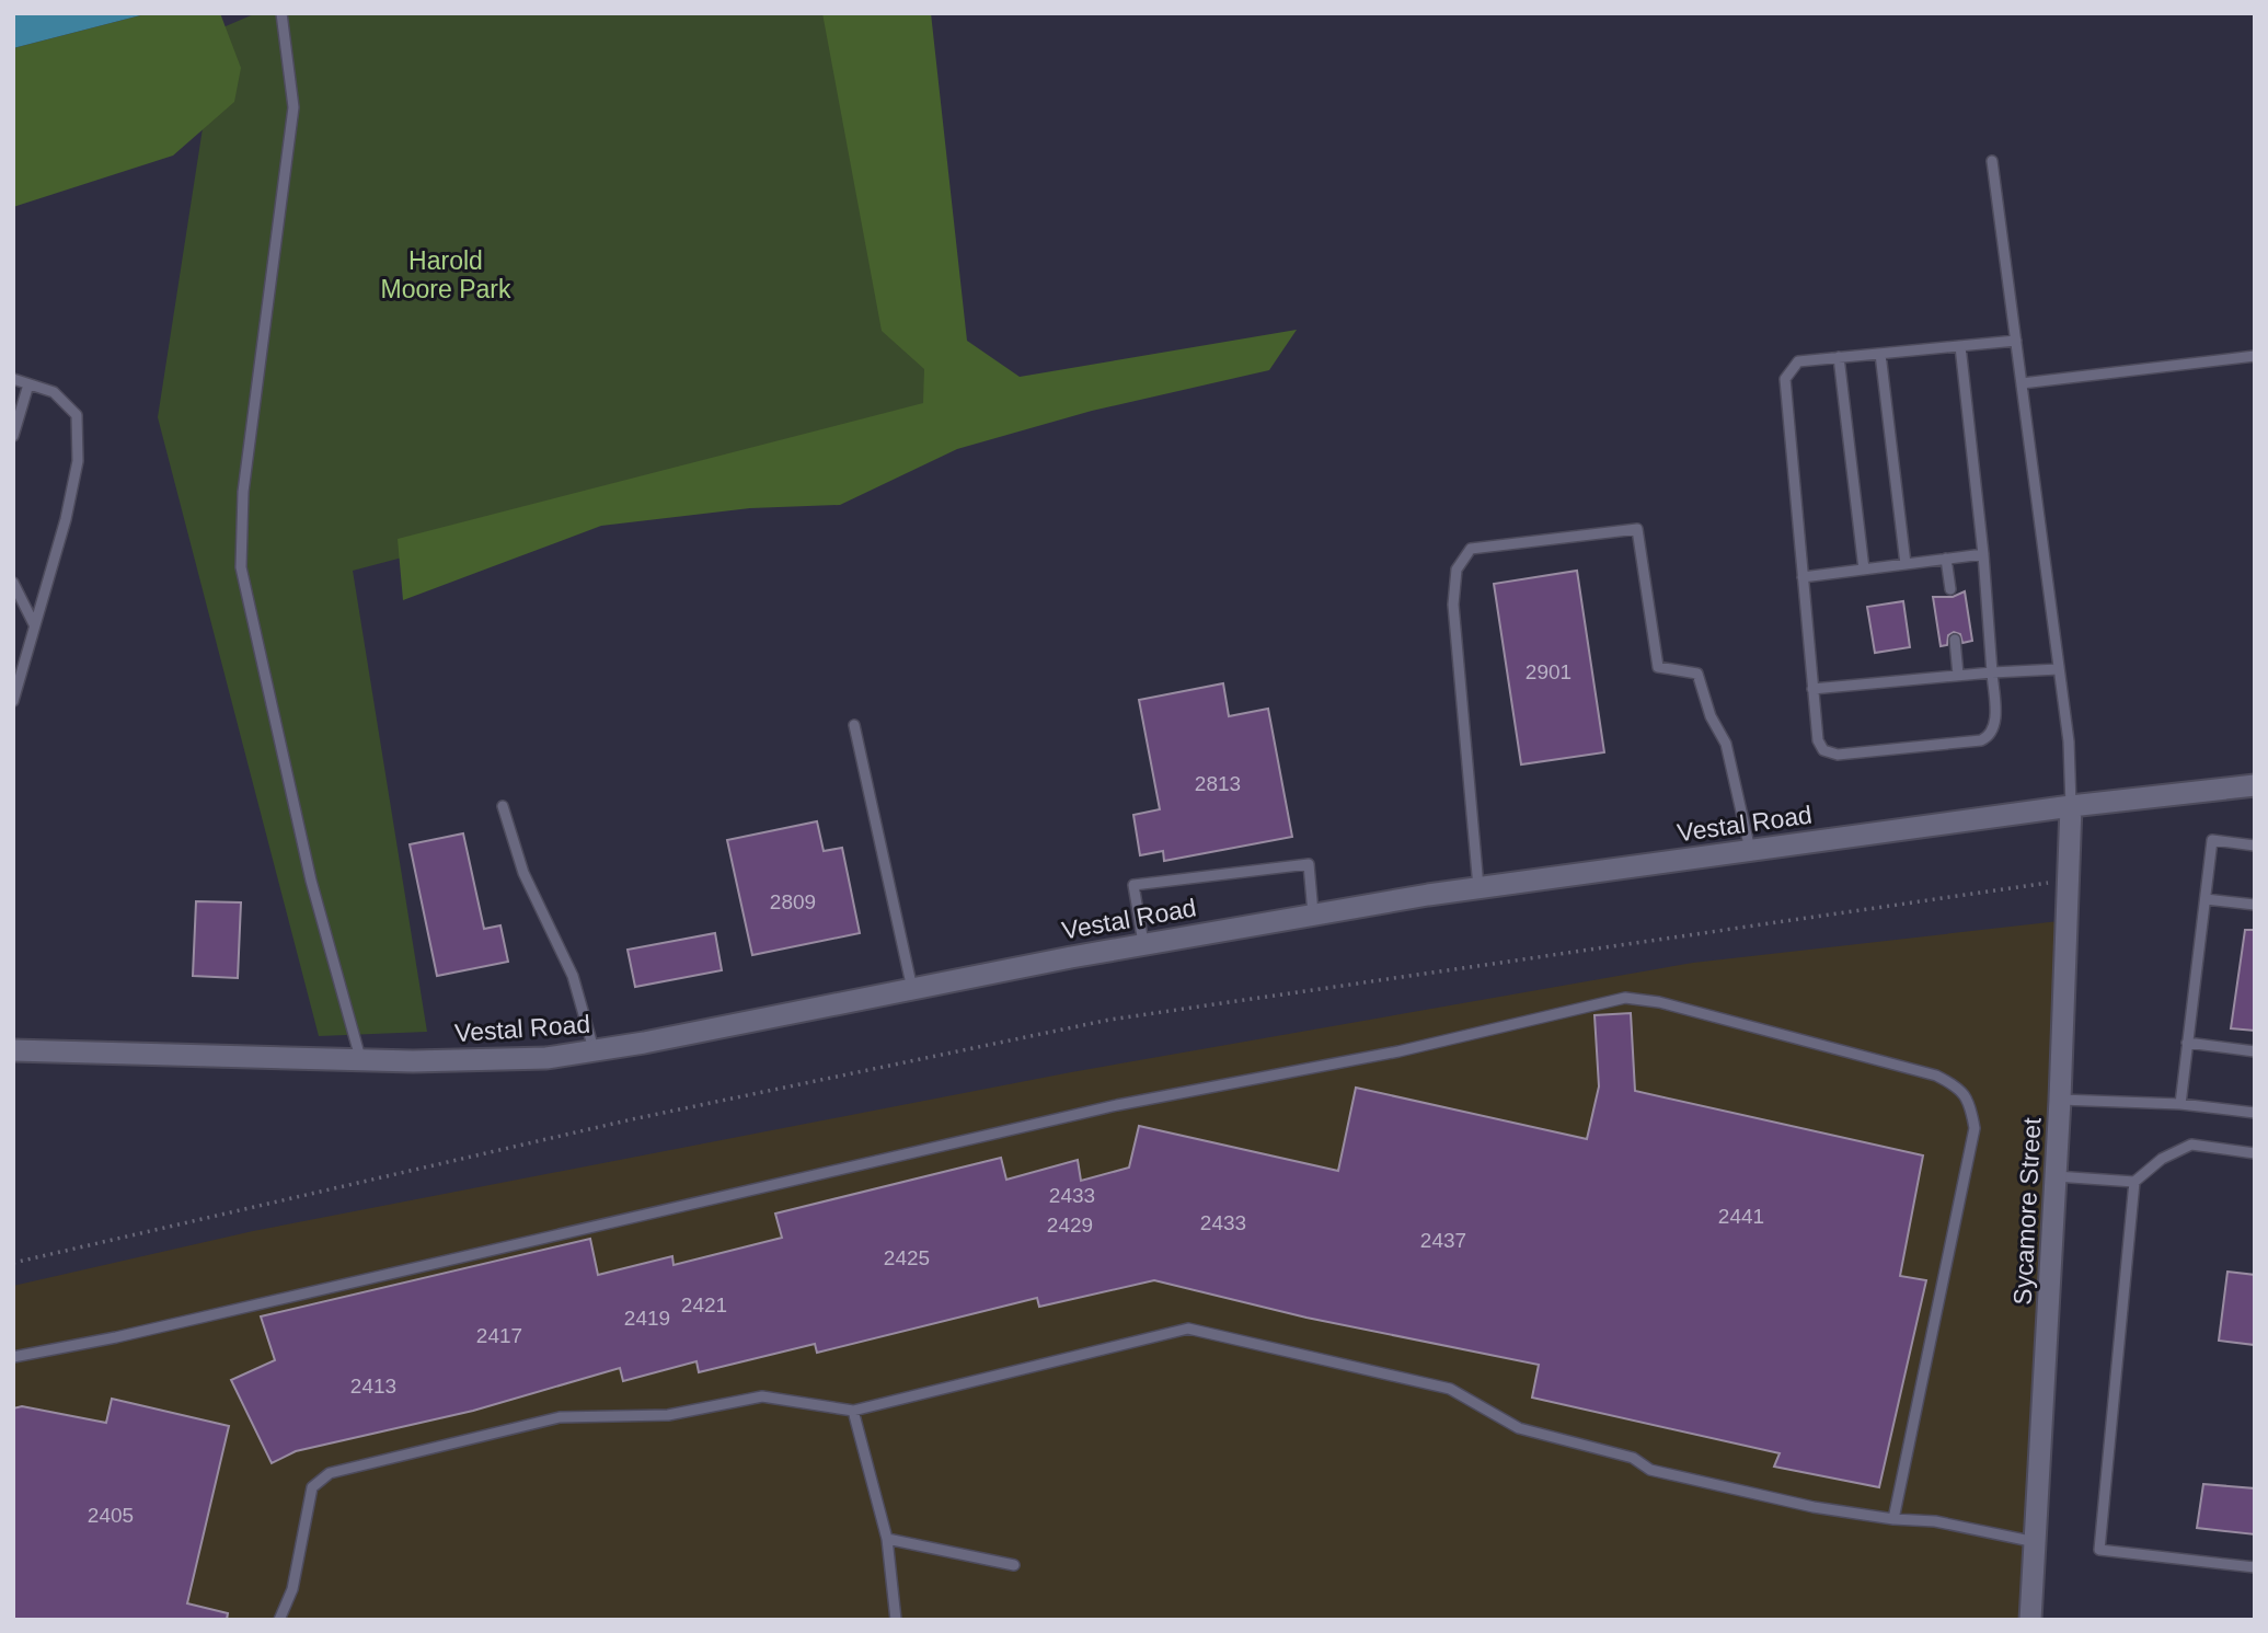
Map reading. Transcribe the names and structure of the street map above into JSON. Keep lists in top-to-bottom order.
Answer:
{
  "streets": {
    "street": ["Vestal Road", "Sycamore Street"]
  },
  "crossings": [
    ["Vestal Road", "Sycamore Street"]
  ],
  "parks": ["Harold Moore Park"],
  "house_numbers": [
    "2901",
    "2813",
    "2809",
    "2433",
    "2441",
    "2433",
    "2429",
    "2437",
    "2425",
    "2421",
    "2419",
    "2417",
    "2413",
    "2405"
  ]
}
